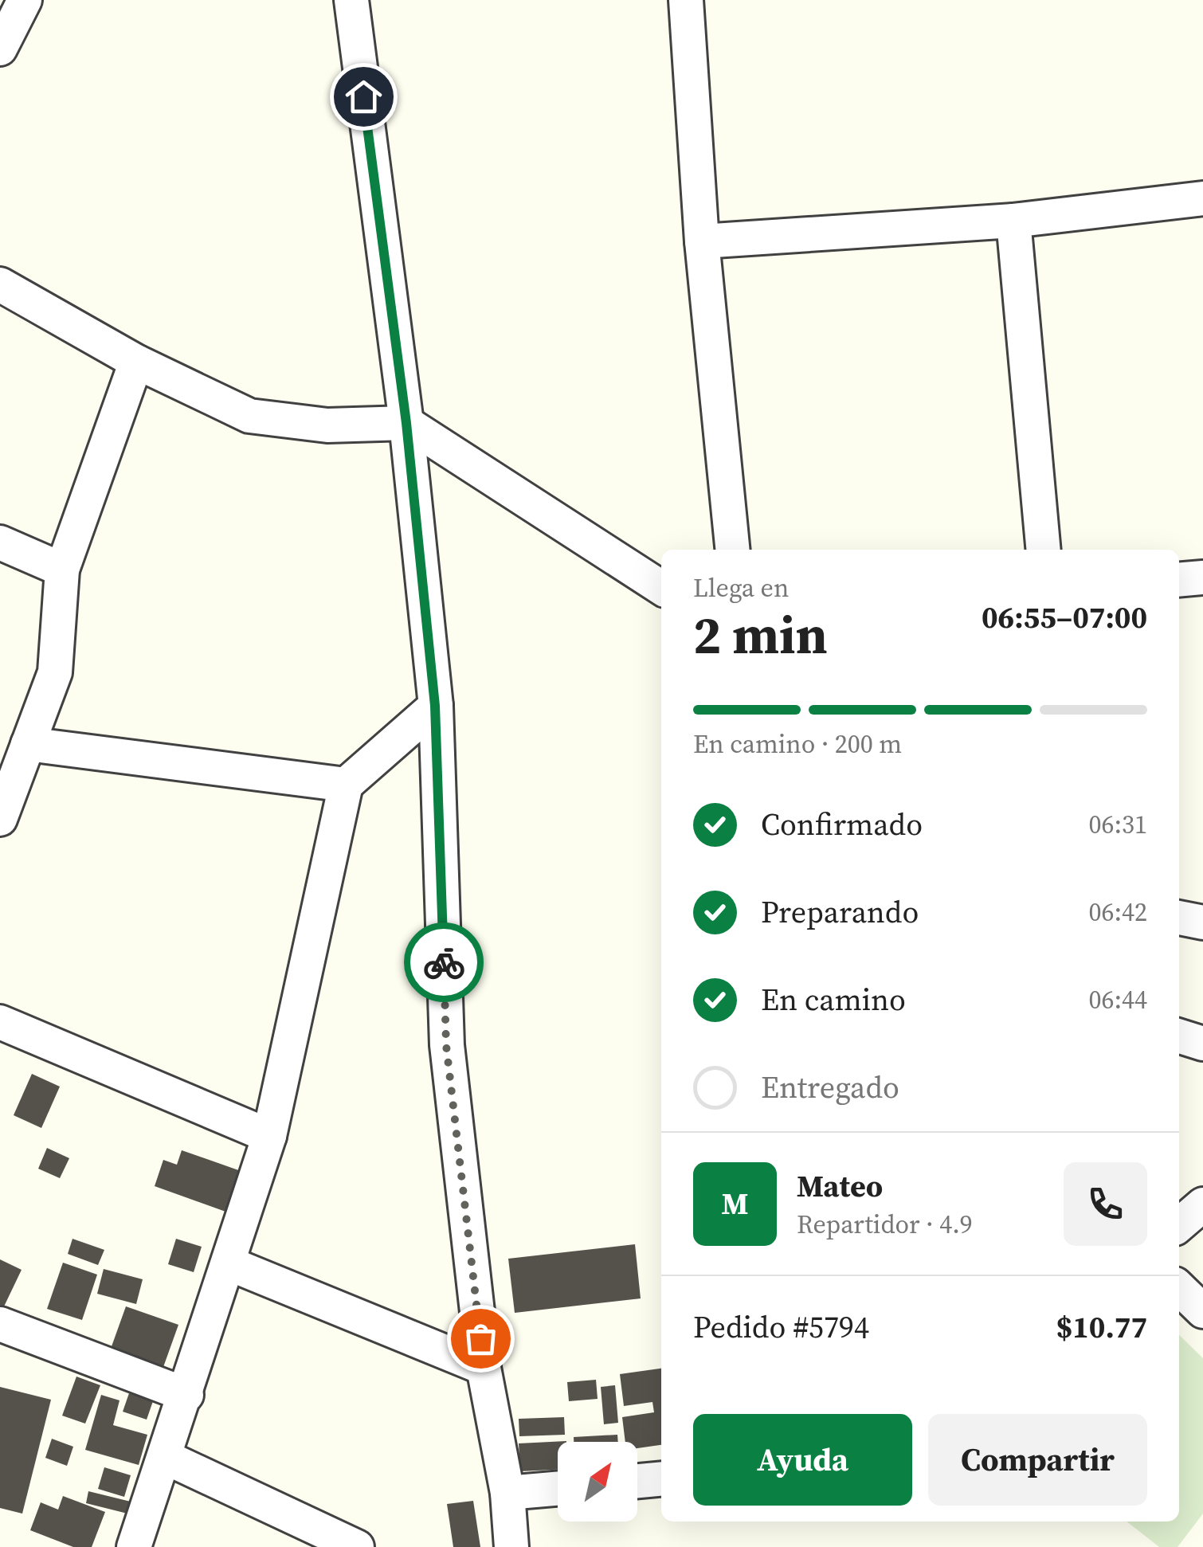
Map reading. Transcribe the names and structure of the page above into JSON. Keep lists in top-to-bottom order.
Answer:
{
  "north": "top right",
  "page": {
    "heading": ["2 min", "Llega en", "06:55–07:00"],
    "panel": [
      "Mateo",
      "Repartidor · 4.9",
      "Pedido #5794",
      "$10.77"
    ],
    "bar": "En camino · 200 m",
    "list": [
      ["Confirmado", "06:31"],
      ["Preparando", "06:42"],
      ["En camino", "06:44"],
      "Entregado"
    ],
    "round": "M",
    "buttons": ["Ayuda", "Compartir"]
  }
}
